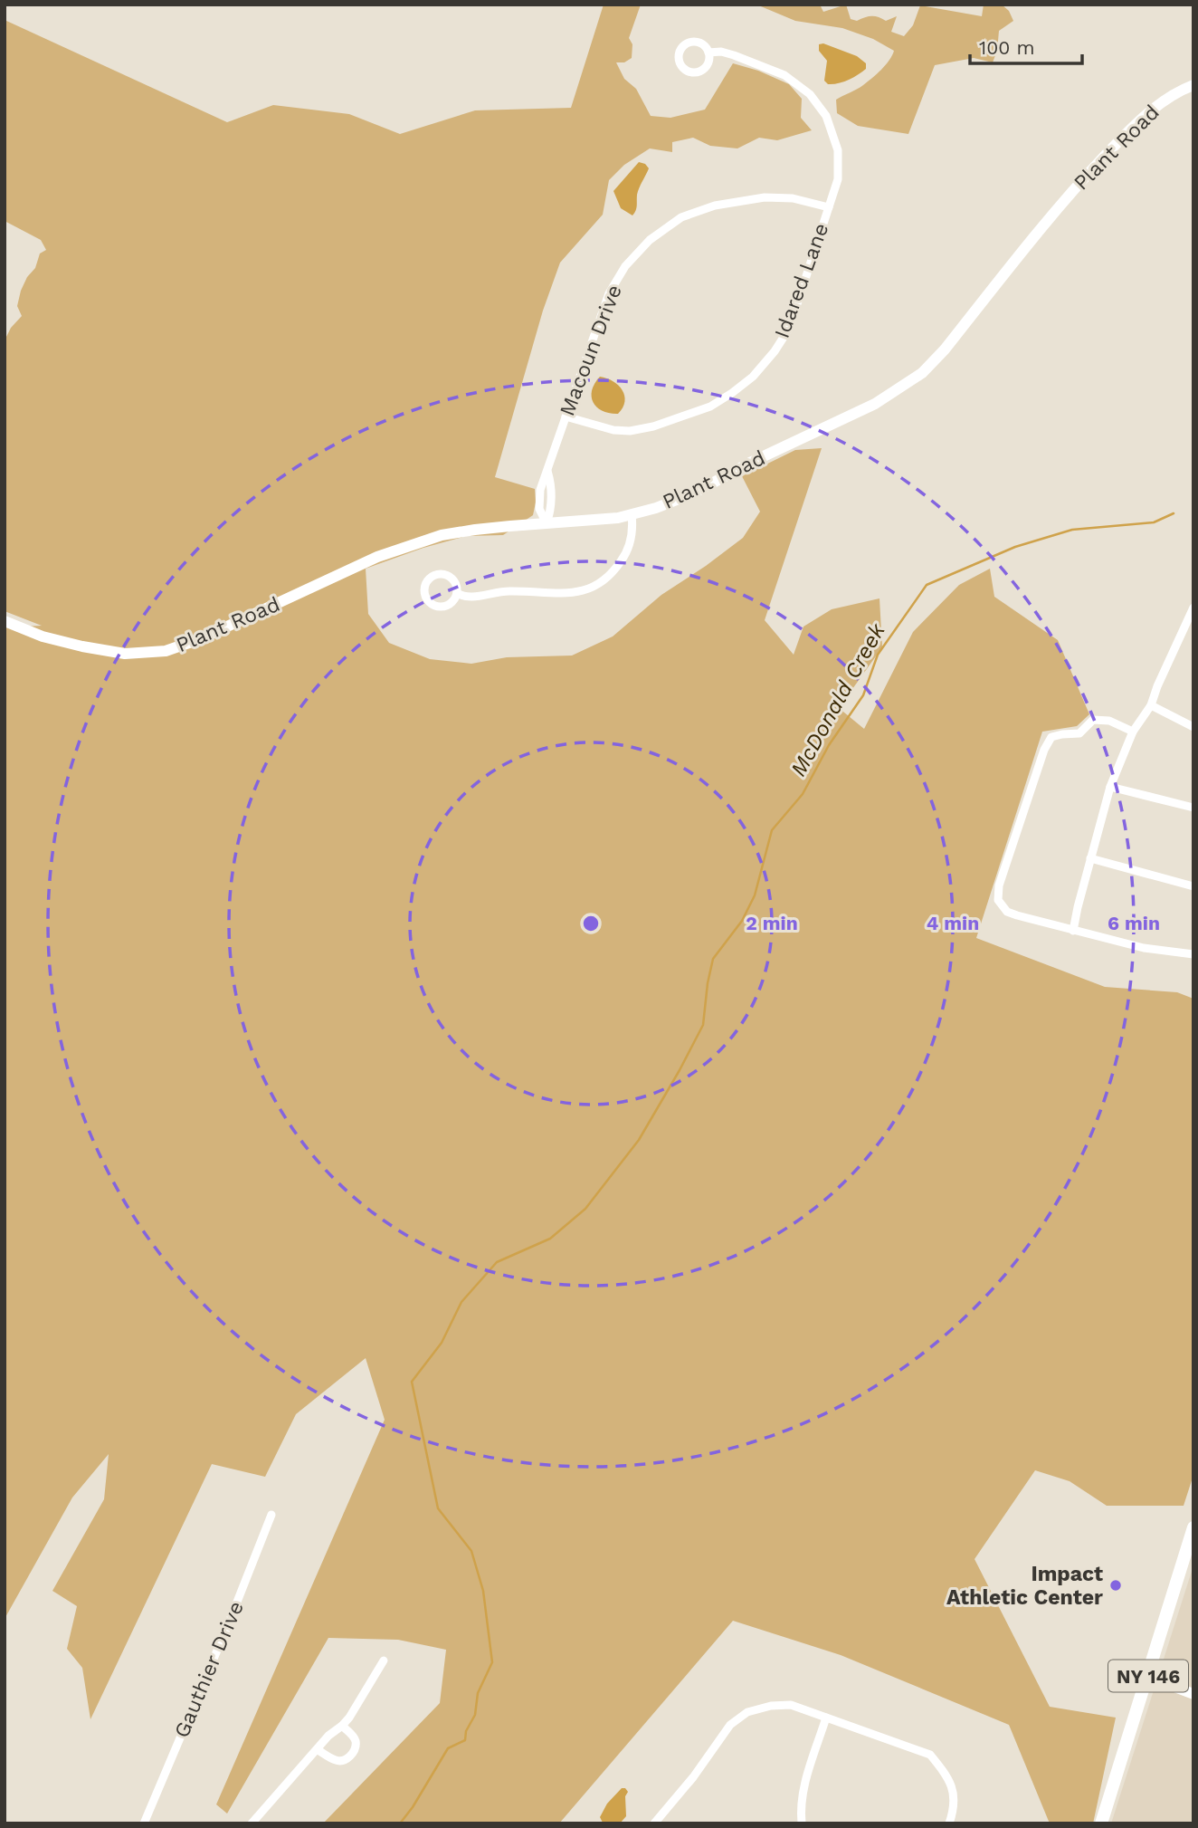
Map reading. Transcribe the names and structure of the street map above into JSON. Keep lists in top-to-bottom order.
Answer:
{
  "streets": {
    "main road": ["NY 146"],
    "street": [
      "Plant Road",
      "Idared Lane",
      "Macoun Drive",
      "Gauthier Drive"
    ]
  },
  "crossings": [
    ["Plant Road", "Macoun Drive"],
    ["Idared Lane", "Macoun Drive"]
  ],
  "water": ["McDonald Creek"],
  "places": ["Impact Athletic Center"],
  "scale_bar": "100 m",
  "rings": ["2 min", "4 min", "6 min"]
}
